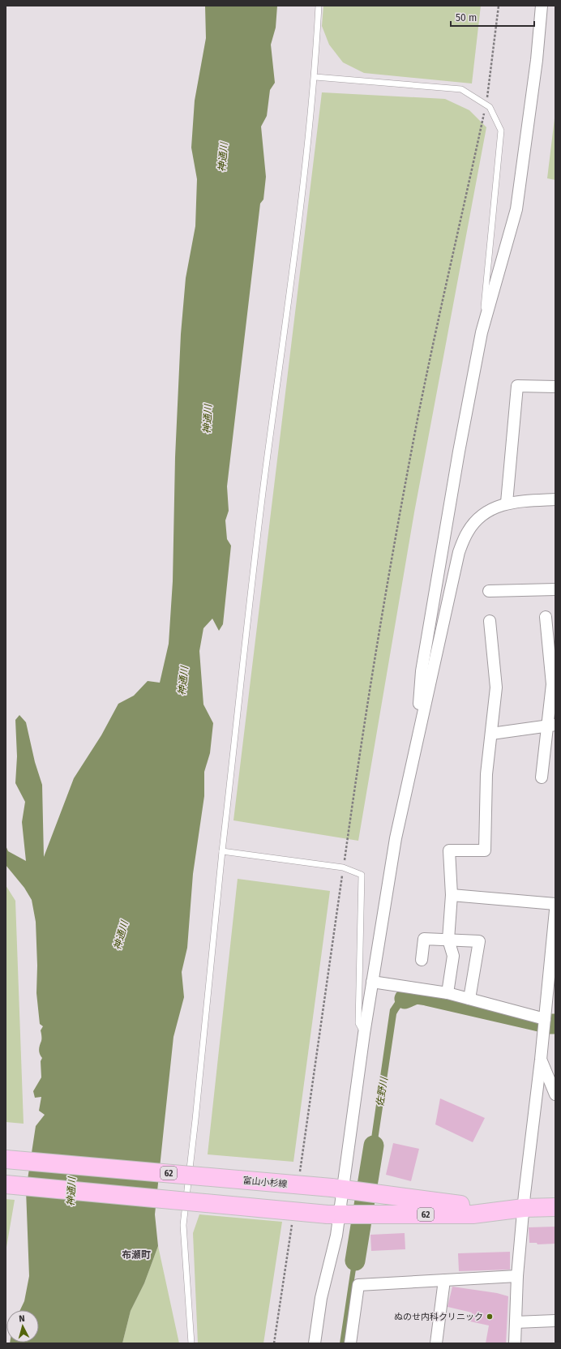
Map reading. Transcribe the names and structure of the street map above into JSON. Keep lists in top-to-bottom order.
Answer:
{
  "streets": {
    "main road": ["62", "富山小杉線"]
  },
  "districts": ["布瀬町"],
  "water": ["神通川", "佐野川"],
  "places": ["ぬのせ内科クリニック"],
  "scale_bar": "50 m",
  "north": "top"
}
